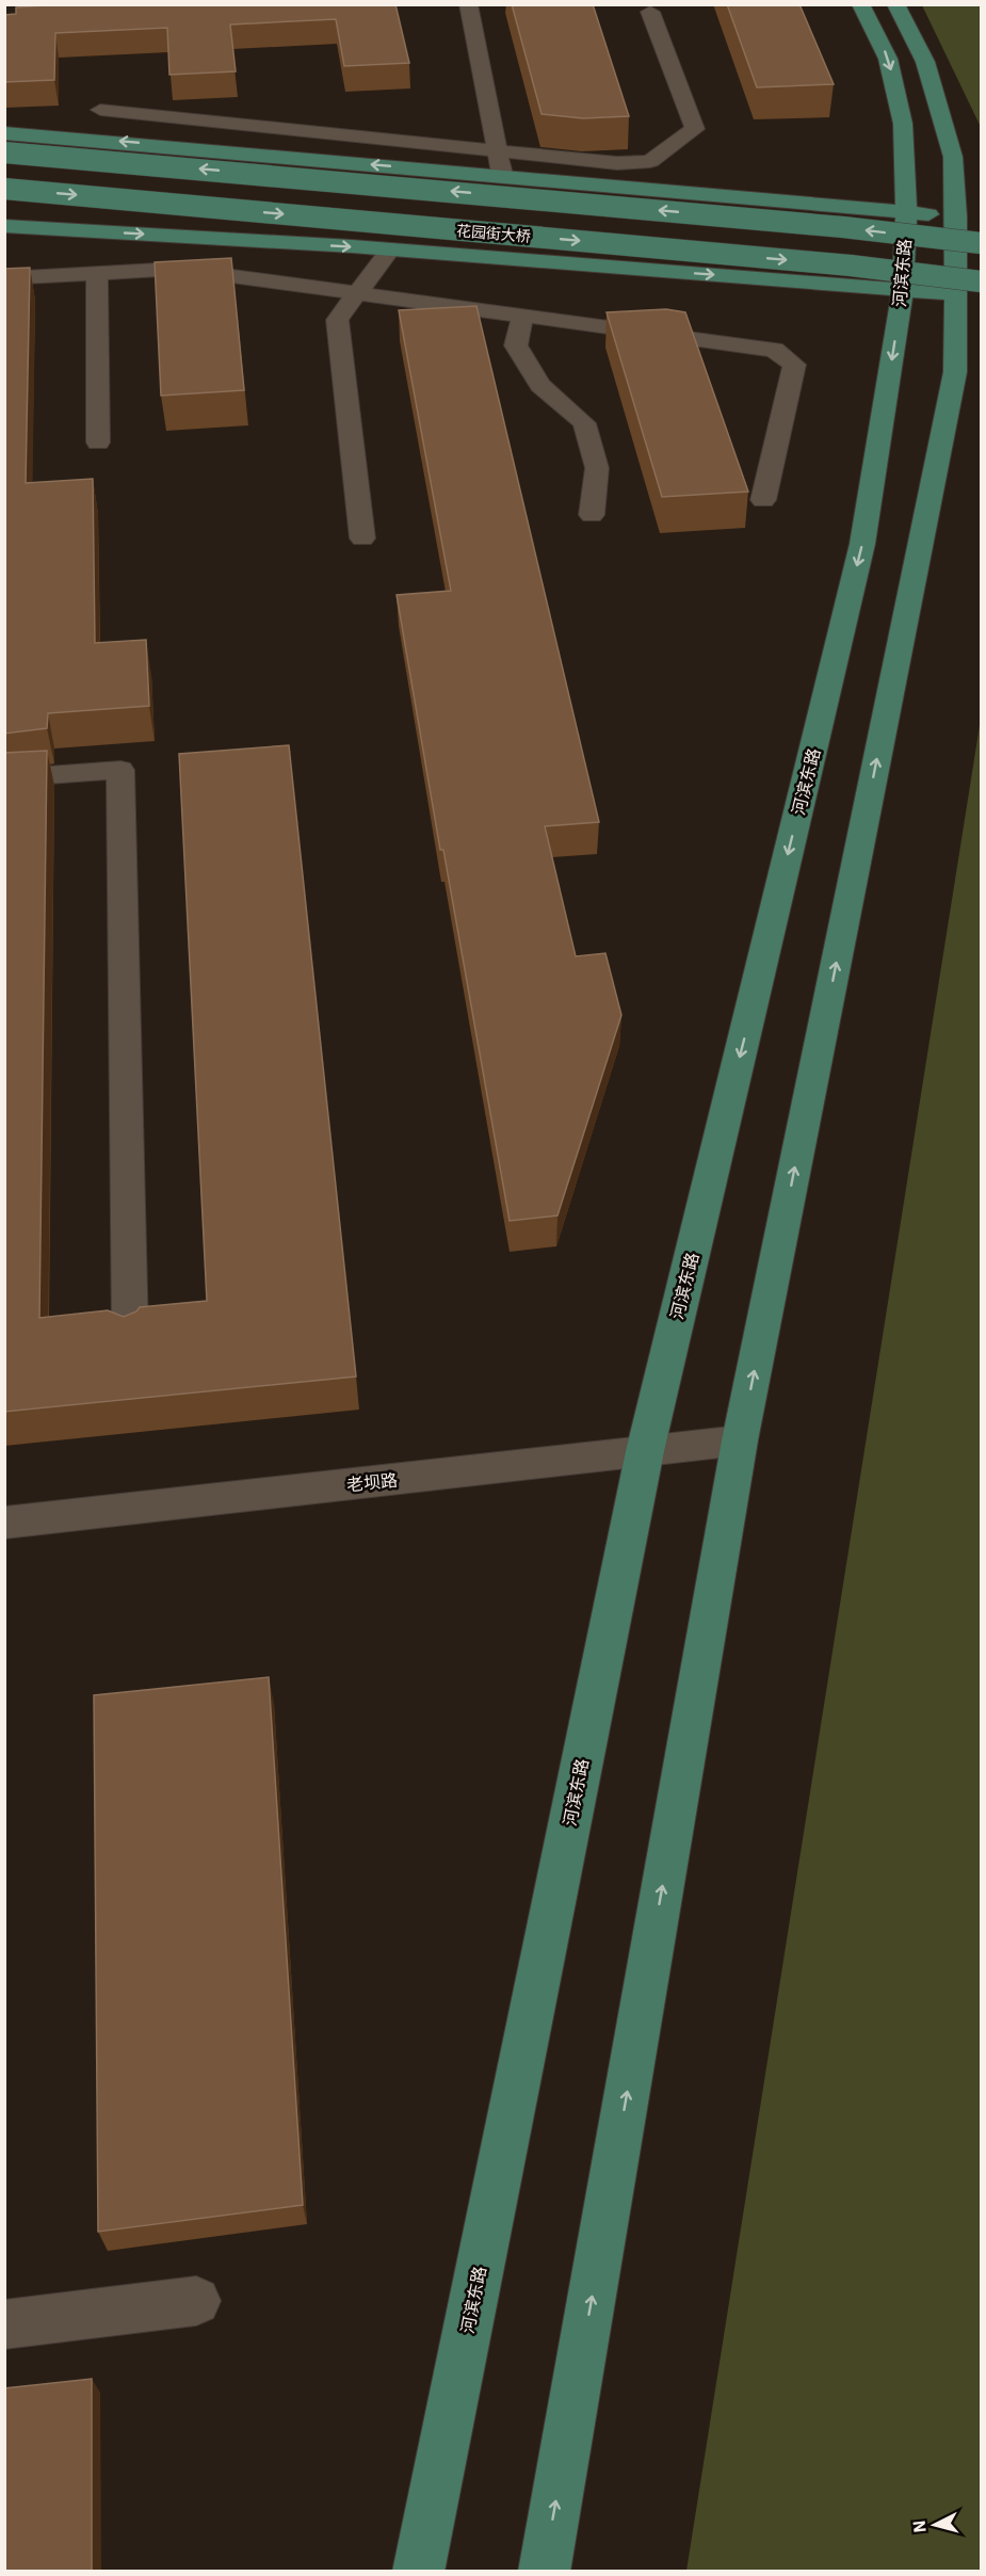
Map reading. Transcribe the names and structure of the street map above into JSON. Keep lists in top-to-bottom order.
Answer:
{
  "streets": {
    "main road": ["花园街大桥", "河滨东路"],
    "street": ["老坝路"]
  },
  "crossings": [
    ["河滨东路", "老坝路"]
  ],
  "north": "left"
}
